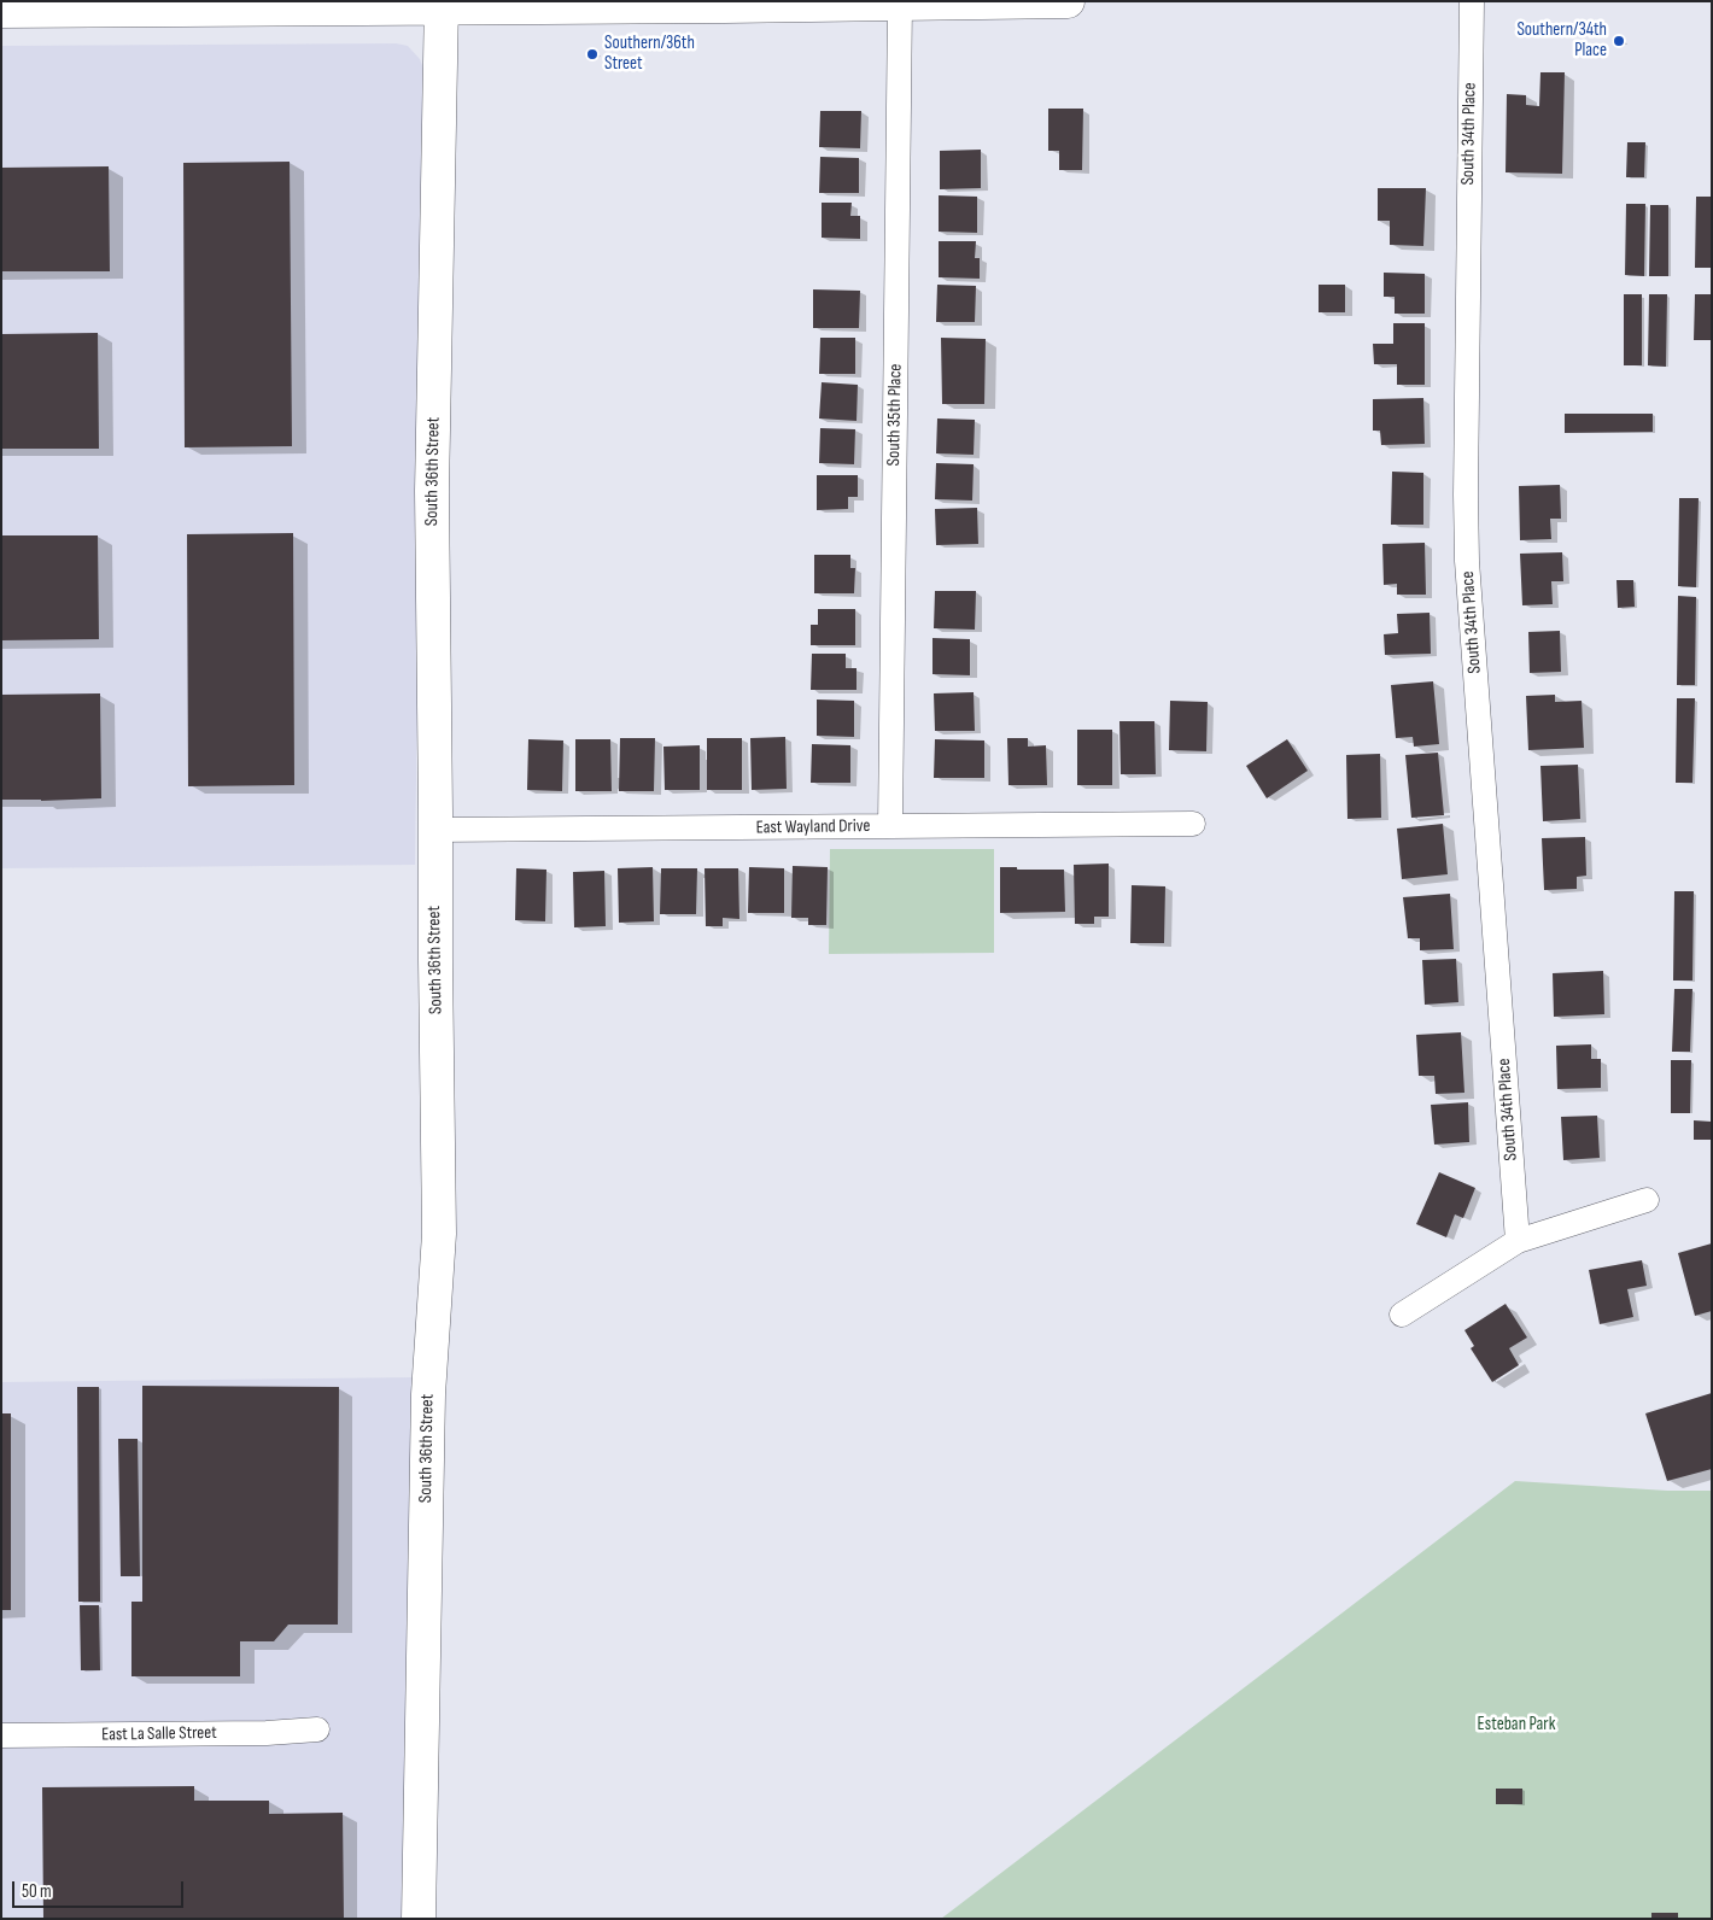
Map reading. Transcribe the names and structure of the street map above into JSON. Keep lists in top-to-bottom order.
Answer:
{
  "streets": {
    "street": [
      "South 34th Place",
      "South 35th Place",
      "South 36th Street",
      "East Wayland Drive",
      "East La Salle Street"
    ]
  },
  "crossings": [
    ["South 35th Place", "East Wayland Drive"],
    ["South 36th Street", "East Wayland Drive"]
  ],
  "parks": ["Esteban Park"],
  "places": ["Southern/34th Place", "Southern/36th Street"],
  "scale_bar": "50 m"
}
